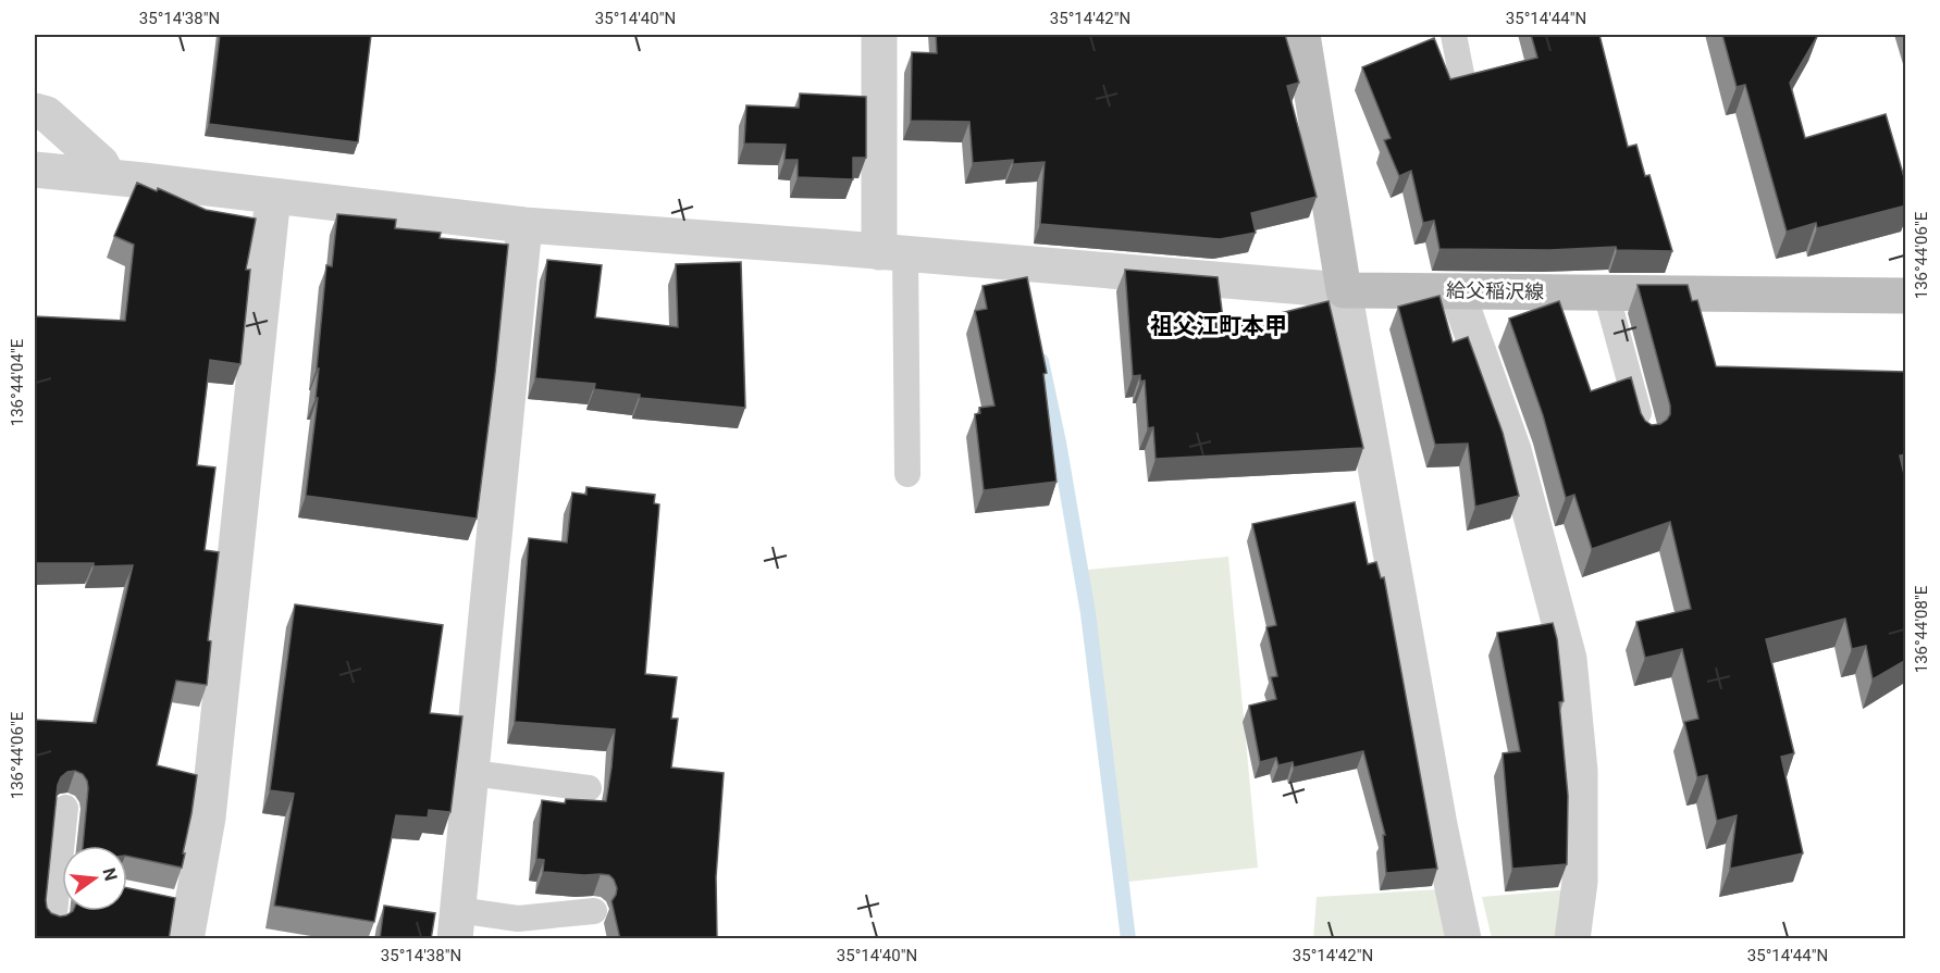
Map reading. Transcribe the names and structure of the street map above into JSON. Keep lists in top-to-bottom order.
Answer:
{
  "streets": {
    "main road": ["給父稲沢線"]
  },
  "districts": ["祖父江町本甲"],
  "north": "right",
  "coordinates": [
    "35°14'38\"N",
    "35°14'40\"N",
    "35°14'42\"N",
    "35°14'44\"N",
    "136°44'06\"E",
    "136°44'04\"E",
    "136°44'08\"E"
  ]
}
